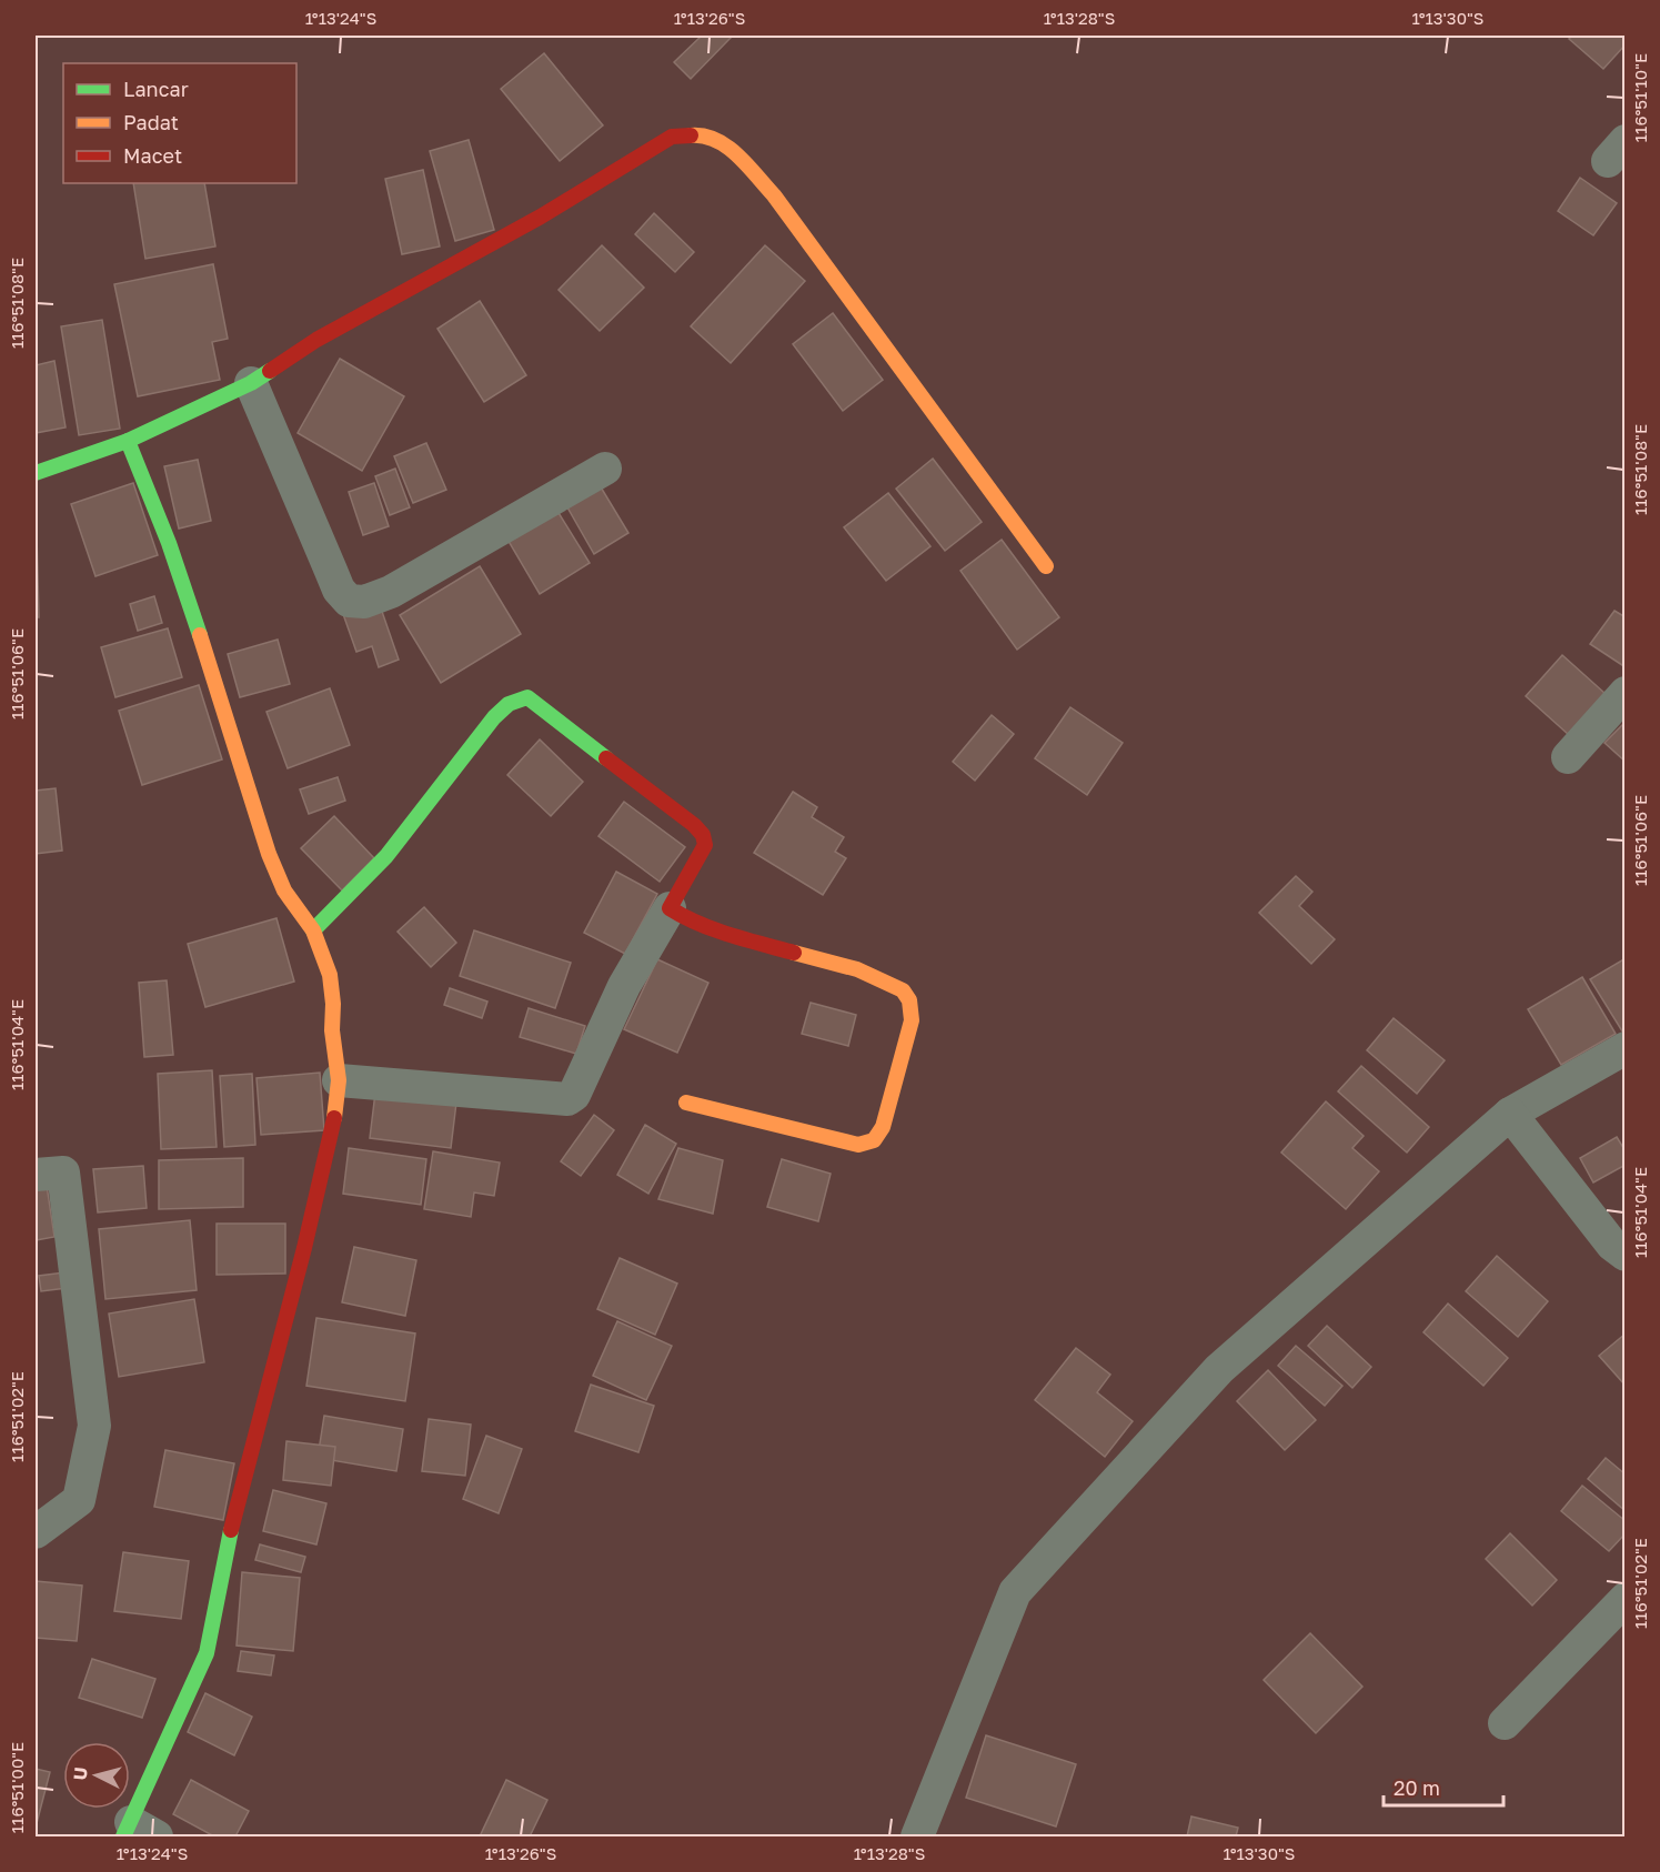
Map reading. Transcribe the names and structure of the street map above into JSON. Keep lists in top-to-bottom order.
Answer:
{
  "legend": ["Lancar", "Padat", "Macet"],
  "scale_bar": "20 m",
  "north": "left",
  "coordinates": [
    "1°13'24\"S",
    "1°13'26\"S",
    "1°13'28\"S",
    "1°13'30\"S",
    "116°51'10\"E",
    "116°51'08\"E",
    "116°51'06\"E",
    "116°51'04\"E",
    "116°51'02\"E",
    "116°51'00\"E"
  ]
}
